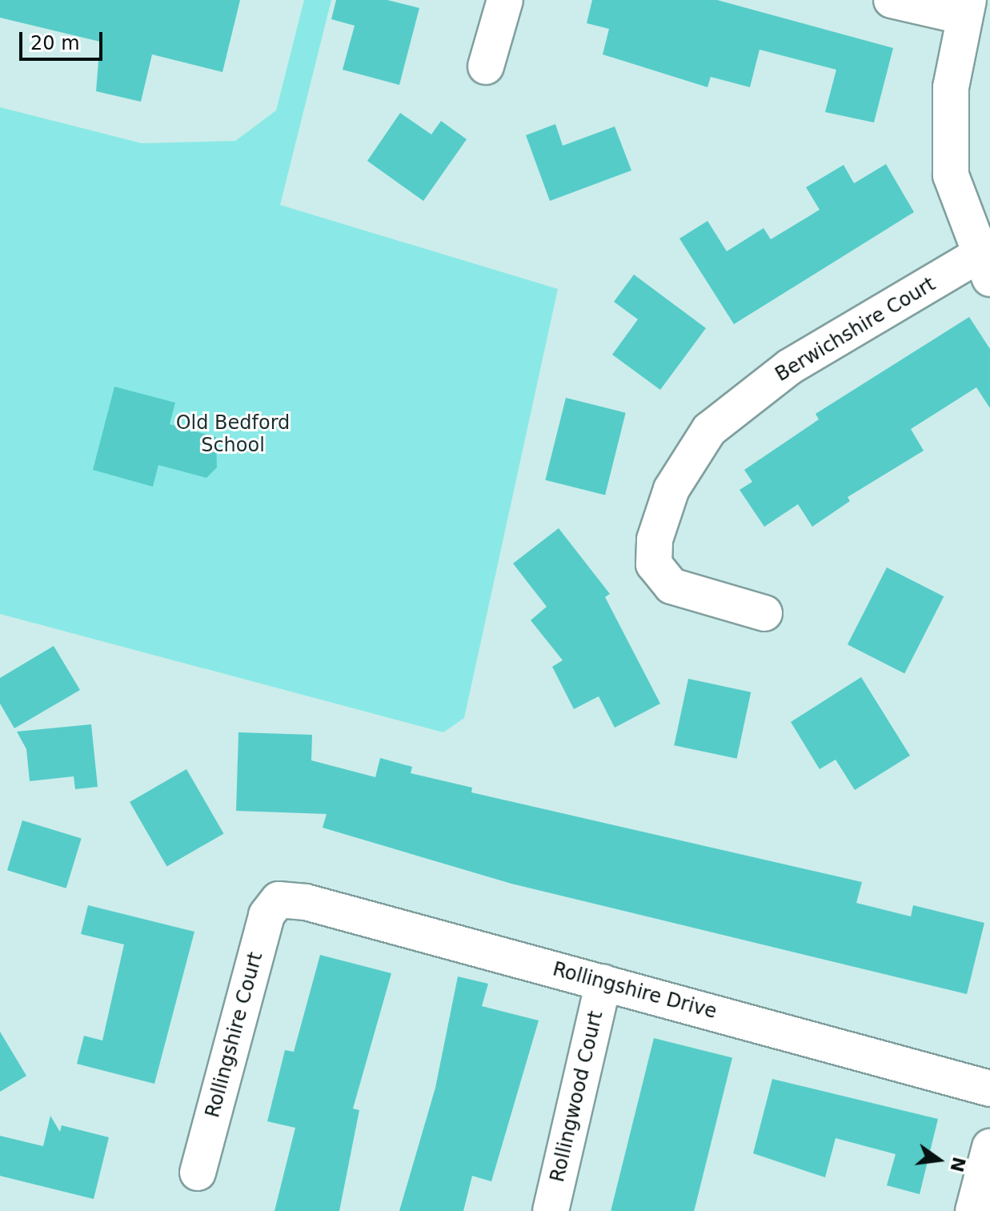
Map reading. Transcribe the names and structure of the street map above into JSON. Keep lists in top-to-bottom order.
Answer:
{
  "streets": {
    "street": [
      "Berwichshire Court",
      "Rollingshire Drive",
      "Rollingshire Court",
      "Rollingwood Court"
    ]
  },
  "crossings": [
    ["Rollingshire Drive", "Rollingshire Court"],
    ["Rollingshire Drive", "Rollingwood Court"]
  ],
  "parks": ["Old Bedford School"],
  "scale_bar": "20 m",
  "north": "right"
}
